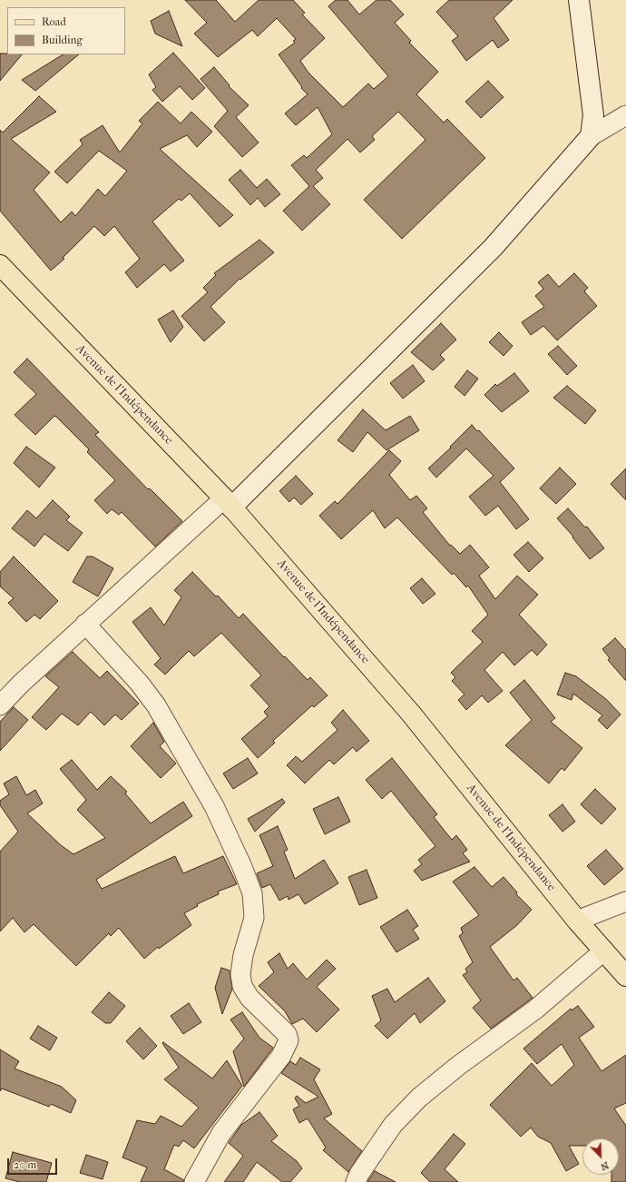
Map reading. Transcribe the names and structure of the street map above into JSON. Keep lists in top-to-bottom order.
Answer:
{
  "streets": {
    "main road": ["Avenue de l'Indépendance"]
  },
  "legend": ["Road", "Building"],
  "scale_bar": "20 m",
  "north": "bottom right"
}
